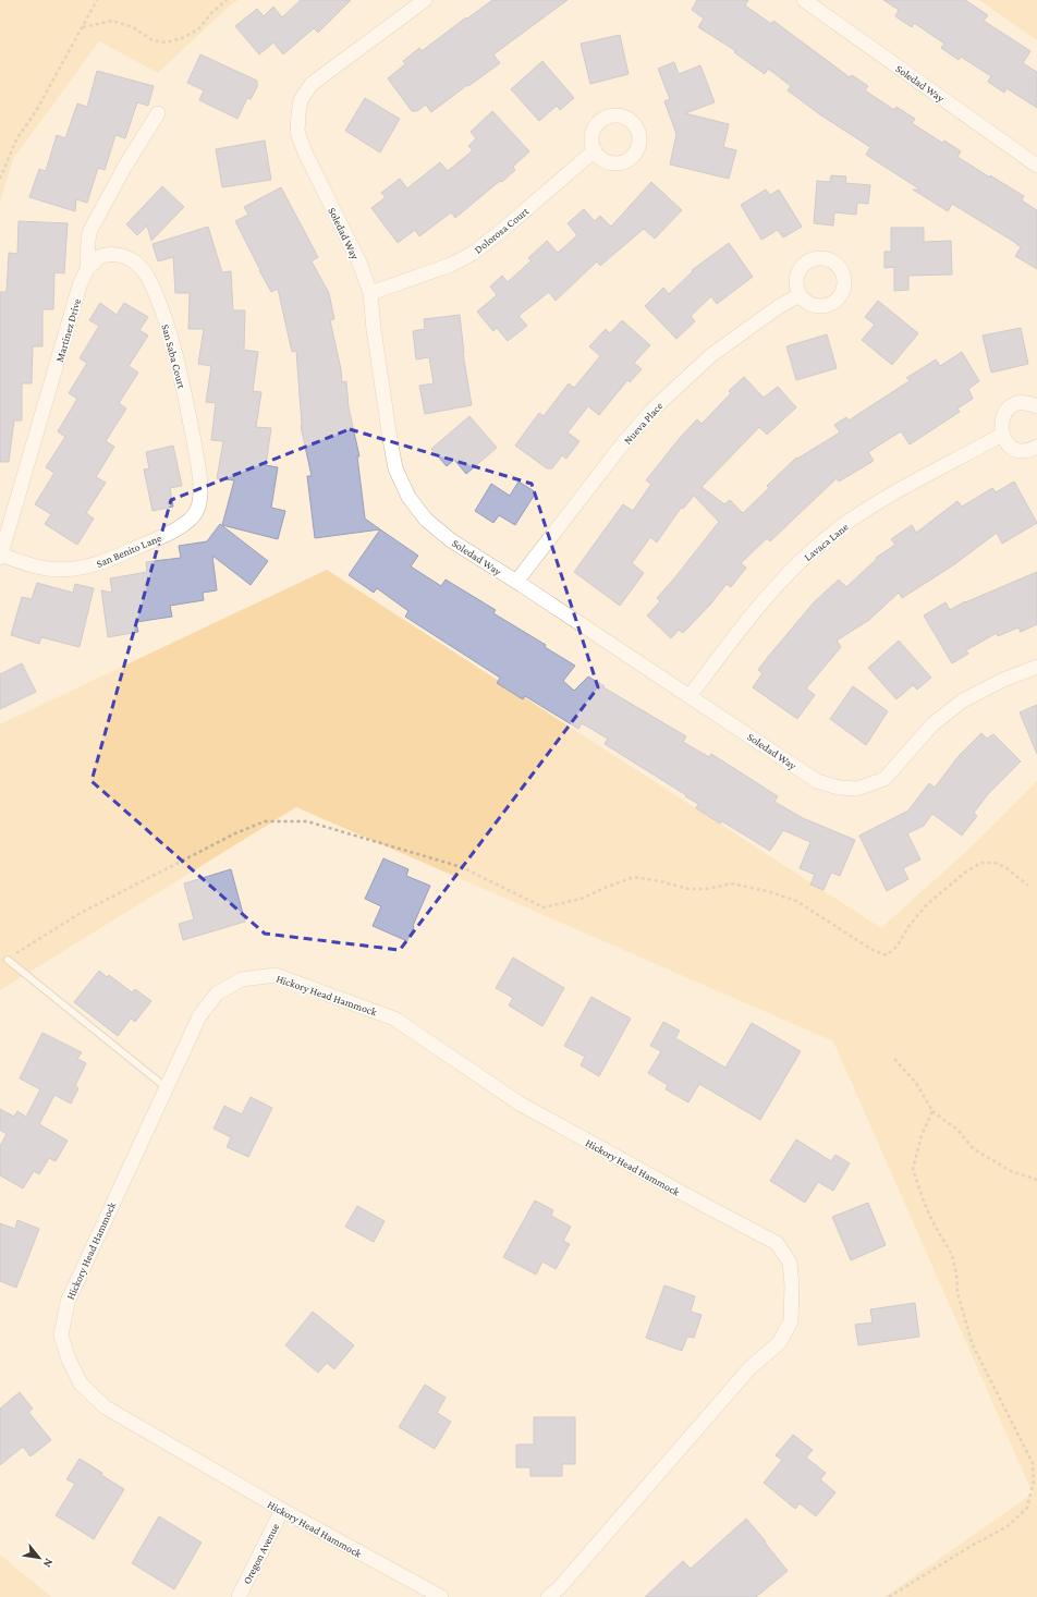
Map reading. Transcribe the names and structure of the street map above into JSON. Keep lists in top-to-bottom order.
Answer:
{
  "streets": {
    "street": [
      "Soledad Way",
      "Dolorosa Court",
      "Martinez Drive",
      "San Saba Court",
      "Nueva Place",
      "Lavaca Lane",
      "San Benito Lane",
      "Hickory Head Hammock",
      "Oregon Avenue"
    ]
  },
  "crossings": [
    ["Soledad Way", "Dolorosa Court"],
    ["Soledad Way", "Nueva Place"],
    ["Soledad Way", "Lavaca Lane"],
    ["Martinez Drive", "San Saba Court"],
    ["Martinez Drive", "San Benito Lane"],
    ["San Saba Court", "San Benito Lane"],
    ["Hickory Head Hammock", "Oregon Avenue"]
  ],
  "north": "bottom right"
}
